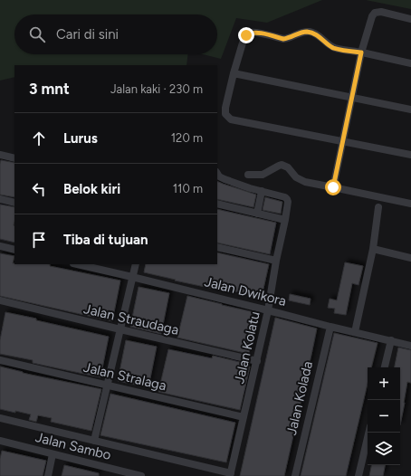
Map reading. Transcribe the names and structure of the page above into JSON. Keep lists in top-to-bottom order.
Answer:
{
  "streets": {
    "street": [
      "Jalan Dwikora",
      "Jalan Straudaga",
      "Jalan Kolatu",
      "Jalan Stralaga",
      "Jalan Kolada",
      "Jalan Sambo"
    ]
  },
  "crossings": [
    ["Jalan Dwikora", "Jalan Kolatu"],
    ["Jalan Dwikora", "Jalan Kolada"],
    ["Jalan Straudaga", "Jalan Kolatu"],
    ["Jalan Kolatu", "Jalan Stralaga"]
  ],
  "page": {
    "search": "Cari di sini",
    "heading": ["3 mnt", "Jalan kaki · 230 m"],
    "list": [
      ["Lurus", "120 m"],
      ["Belok kiri", "110 m"],
      "Tiba di tujuan"
    ],
    "map_buttons": ["+", "−"]
  }
}
